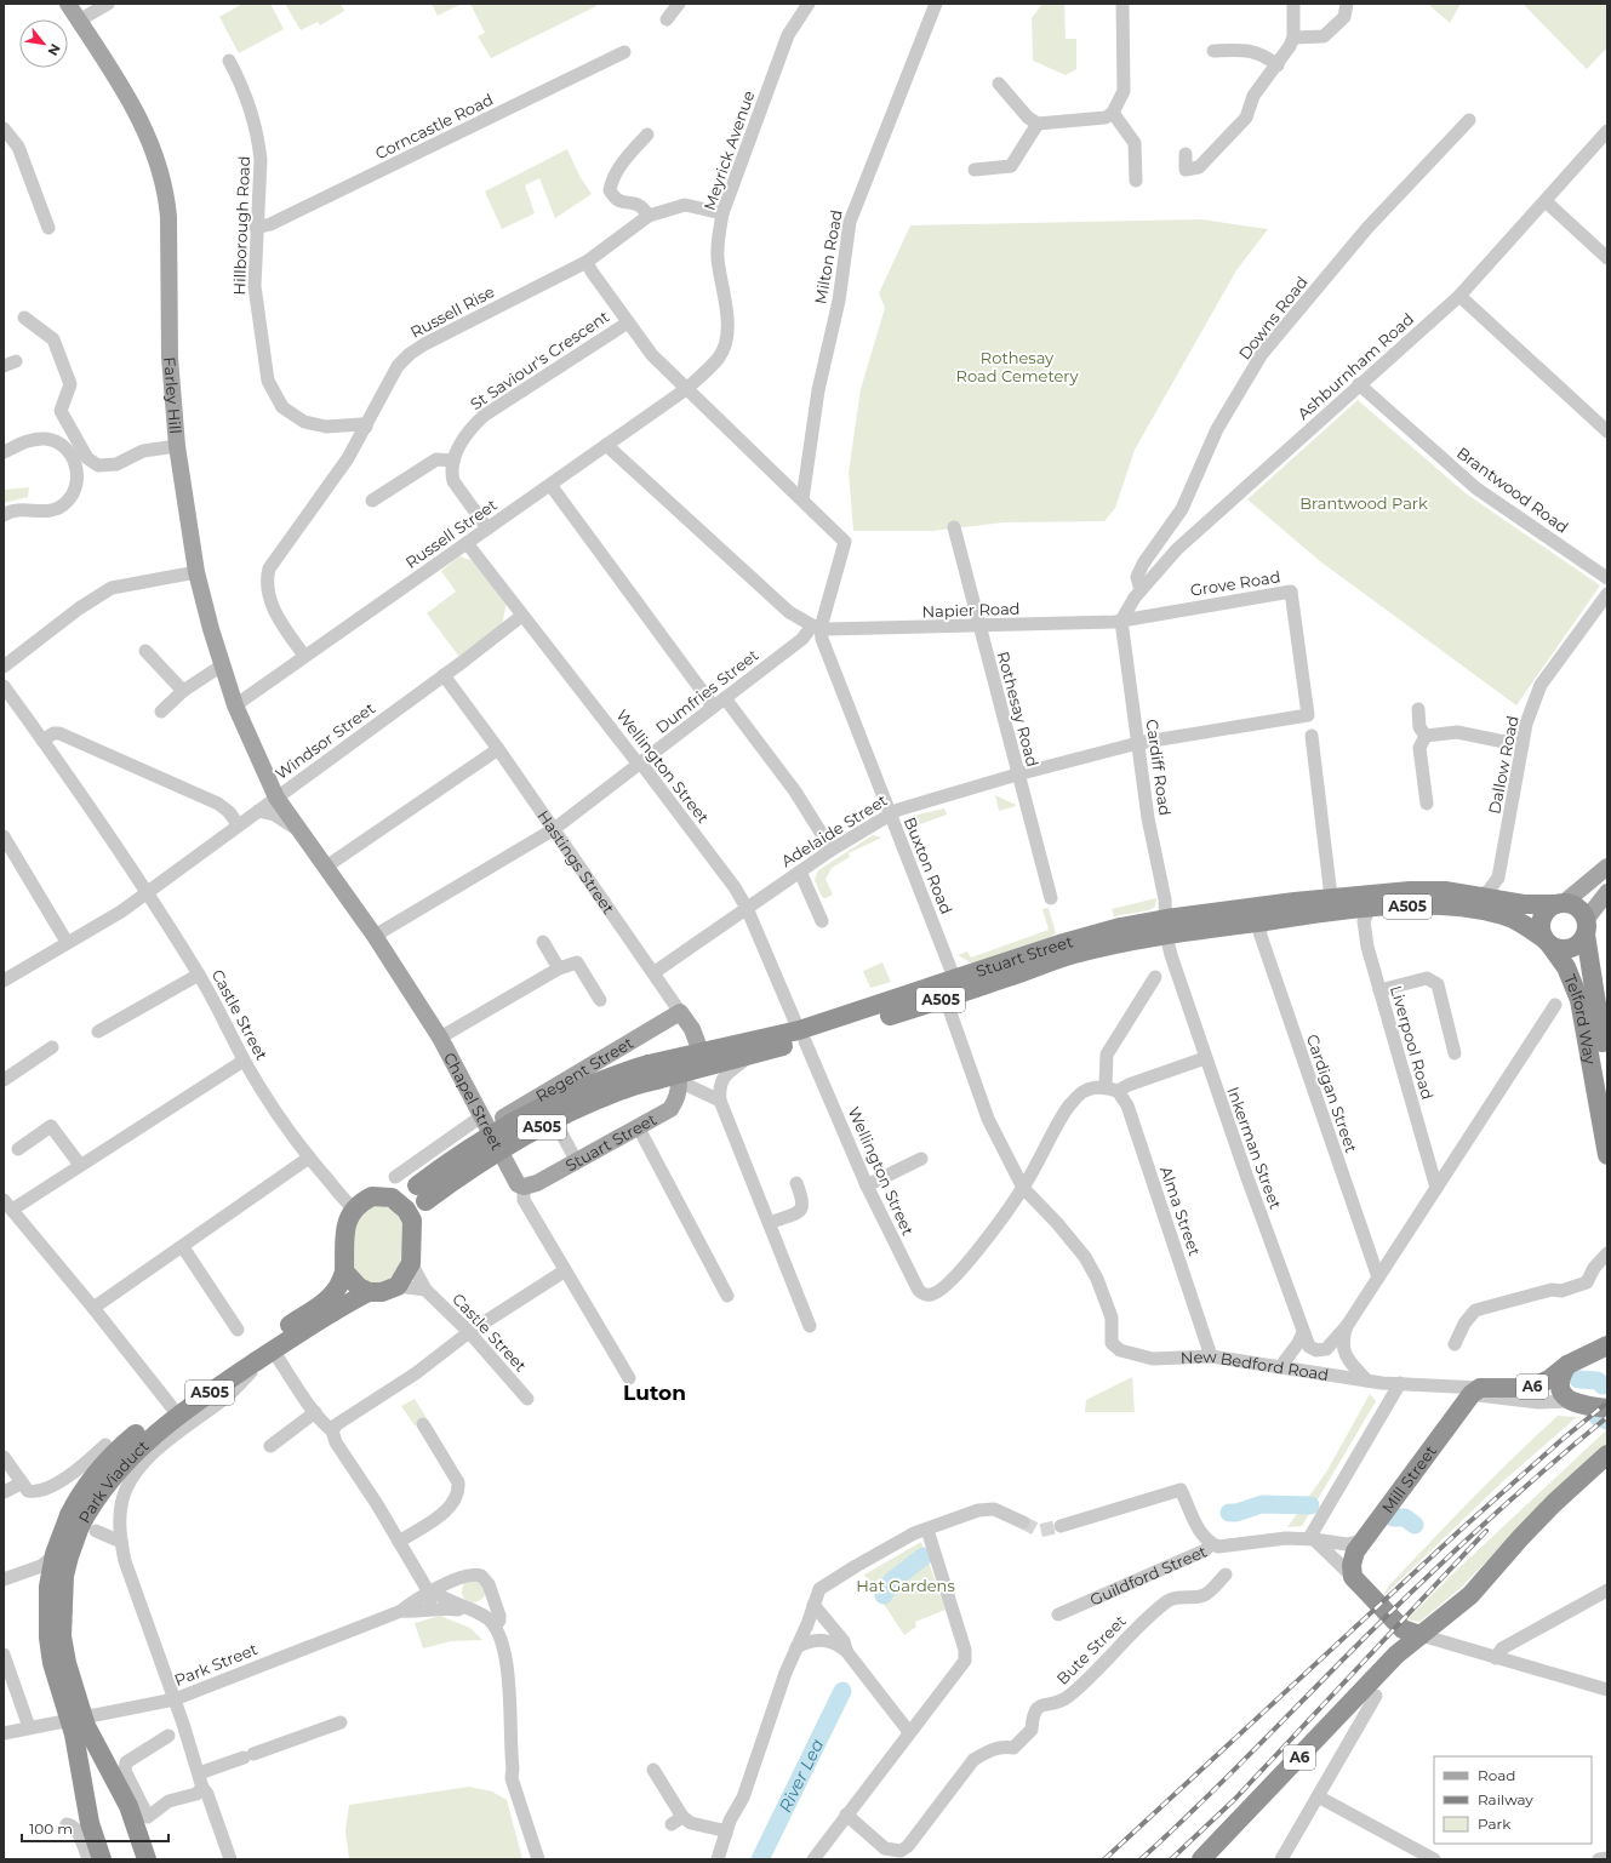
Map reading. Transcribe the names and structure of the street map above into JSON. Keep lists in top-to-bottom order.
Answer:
{
  "streets": {
    "highway": [
      "A505",
      "Stuart Street",
      "Telford Way",
      "New Bedford Road",
      "A6",
      "Mill Street",
      "Park Viaduct"
    ],
    "main road": [
      "Farley Hill",
      "Hastings Street",
      "Regent Street",
      "Chapel Street"
    ],
    "street": [
      "Corncastle Road",
      "Meyrick Avenue",
      "Hillborough Road",
      "Milton Road",
      "Russell Rise",
      "Downs Road",
      "St Saviour's Crescent",
      "Ashburnham Road",
      "Brantwood Road",
      "Russell Street",
      "Grove Road",
      "Napier Road",
      "Dumfries Street",
      "Rothesay Road",
      "Windsor Street",
      "Dallow Road",
      "Wellington Street",
      "Cardiff Road",
      "Adelaide Street",
      "Buxton Road",
      "Castle Street",
      "Liverpool Road",
      "Cardigan Street",
      "Inkerman Street",
      "Alma Street",
      "Guildford Street",
      "Bute Street",
      "Park Street"
    ]
  },
  "crossings": [
    ["Corncastle Road", "Hillborough Road"],
    ["Meyrick Avenue", "Russell Rise"],
    ["Meyrick Avenue", "Russell Street"],
    ["Hillborough Road", "Russell Rise"],
    ["Russell Rise", "Russell Street"],
    ["Downs Road", "Ashburnham Road"],
    ["Ashburnham Road", "Brantwood Road"],
    ["Ashburnham Road", "Grove Road"],
    ["Ashburnham Road", "Napier Road"],
    ["Ashburnham Road", "Cardiff Road"],
    ["Farley Hill", "Russell Street"],
    ["Farley Hill", "Windsor Street"],
    ["Farley Hill", "Chapel Street"],
    ["Russell Street", "Wellington Street"],
    ["Grove Road", "Napier Road"],
    ["Grove Road", "Cardiff Road"],
    ["Grove Road", "Adelaide Street"],
    ["Napier Road", "Dumfries Street"],
    ["Napier Road", "Rothesay Road"],
    ["Napier Road", "Cardiff Road"],
    ["Napier Road", "Buxton Road"],
    ["Dumfries Street", "Wellington Street"],
    ["Dumfries Street", "Hastings Street"],
    ["Dumfries Street", "Buxton Road"],
    ["Dumfries Street", "Chapel Street"],
    ["Rothesay Road", "Adelaide Street"],
    ["Windsor Street", "Wellington Street"],
    ["Windsor Street", "Hastings Street"],
    ["Windsor Street", "Castle Street"],
    ["Windsor Street", "Chapel Street"],
    ["Wellington Street", "Adelaide Street"],
    ["Wellington Street", "Stuart Street"],
    ["Wellington Street", "New Bedford Road"],
    ["Cardiff Road", "Adelaide Street"],
    ["Cardiff Road", "Stuart Street"],
    ["Cardiff Road", "Inkerman Street"],
    ["Adelaide Street", "Hastings Street"],
    ["Adelaide Street", "Buxton Road"],
    ["Hastings Street", "Stuart Street"],
    ["Hastings Street", "Regent Street"],
    ["Buxton Road", "Stuart Street"],
    ["A505", "Stuart Street"],
    ["A505", "Castle Street"],
    ["A505", "Telford Way"],
    ["A505", "Liverpool Road"],
    ["A505", "Cardigan Street"],
    ["A505", "Park Viaduct"],
    ["Stuart Street", "Cardigan Street"],
    ["Stuart Street", "Chapel Street"],
    ["Stuart Street", "Inkerman Street"],
    ["Castle Street", "Park Viaduct"],
    ["Regent Street", "Chapel Street"],
    ["Alma Street", "New Bedford Road"],
    ["New Bedford Road", "Mill Street"],
    ["Mill Street", "Guildford Street"]
  ],
  "districts": ["Luton"],
  "water": ["River Lea"],
  "parks": ["Rothesay Road Cemetery", "Brantwood Park", "Hat Gardens"],
  "legend": ["Road", "Railway", "Park"],
  "scale_bar": "100 m",
  "north": "bottom right"
}
